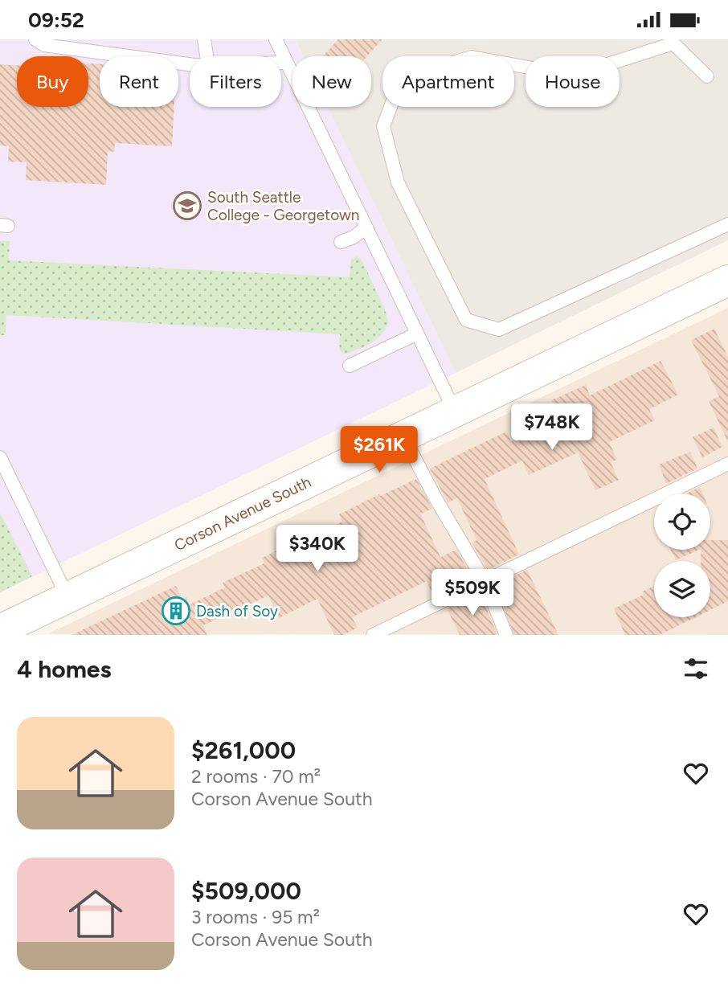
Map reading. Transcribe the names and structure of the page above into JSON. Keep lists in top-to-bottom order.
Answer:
{
  "streets": {
    "street": ["Corson Avenue South"]
  },
  "places": {
    "school or university": ["South Seattle College - Georgetown"],
    "building": ["Dash of Soy"]
  },
  "page": {
    "status": "09:52",
    "chip": [
      "Buy",
      "Rent",
      "Filters",
      "New",
      "Apartment",
      "House"
    ],
    "price": [
      "$748K",
      "$261K",
      "$340K",
      "$509K"
    ],
    "heading": "4 homes",
    "list": [
      {
        "name": "$261,000",
        "note": "2 rooms · 70 m² · Corson Avenue South"
      },
      {
        "name": "$509,000",
        "note": "3 rooms · 95 m² · Corson Avenue South"
      }
    ]
  }
}
